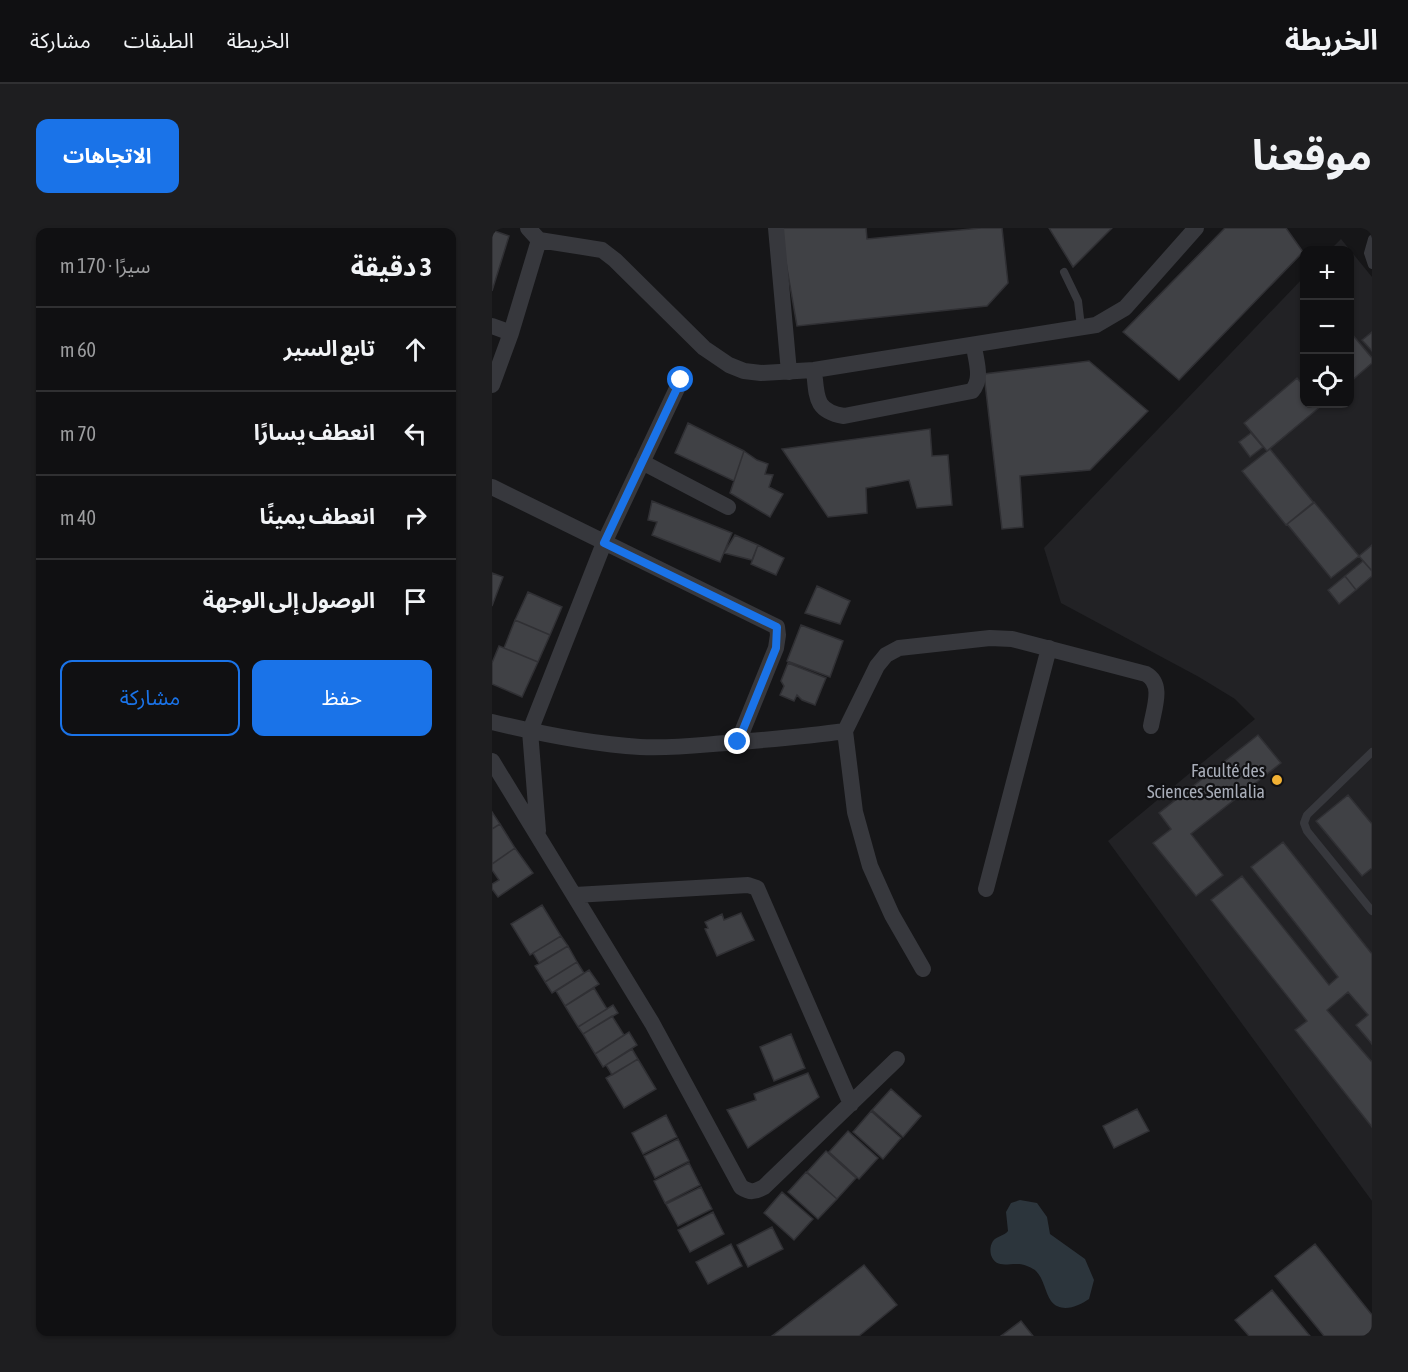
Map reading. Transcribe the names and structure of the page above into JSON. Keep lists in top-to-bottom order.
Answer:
{
  "places": ["Faculté des Sciences Semlalia"],
  "page": {
    "header": "الخريطة",
    "nav": ["الخريطة", "الطبقات", "مشاركة"],
    "title": "موقعنا",
    "buttons": [
      "الاتجاهات",
      ["حفظ", "مشاركة"]
    ],
    "heading": ["3 دقيقة", "سيرًا · 170 m"],
    "map_buttons": ["+", "−"],
    "list": [
      ["تابع السير", "60 m"],
      ["انعطف يسارًا", "70 m"],
      ["انعطف يمينًا", "40 m"],
      "الوصول إلى الوجهة"
    ]
  }
}
